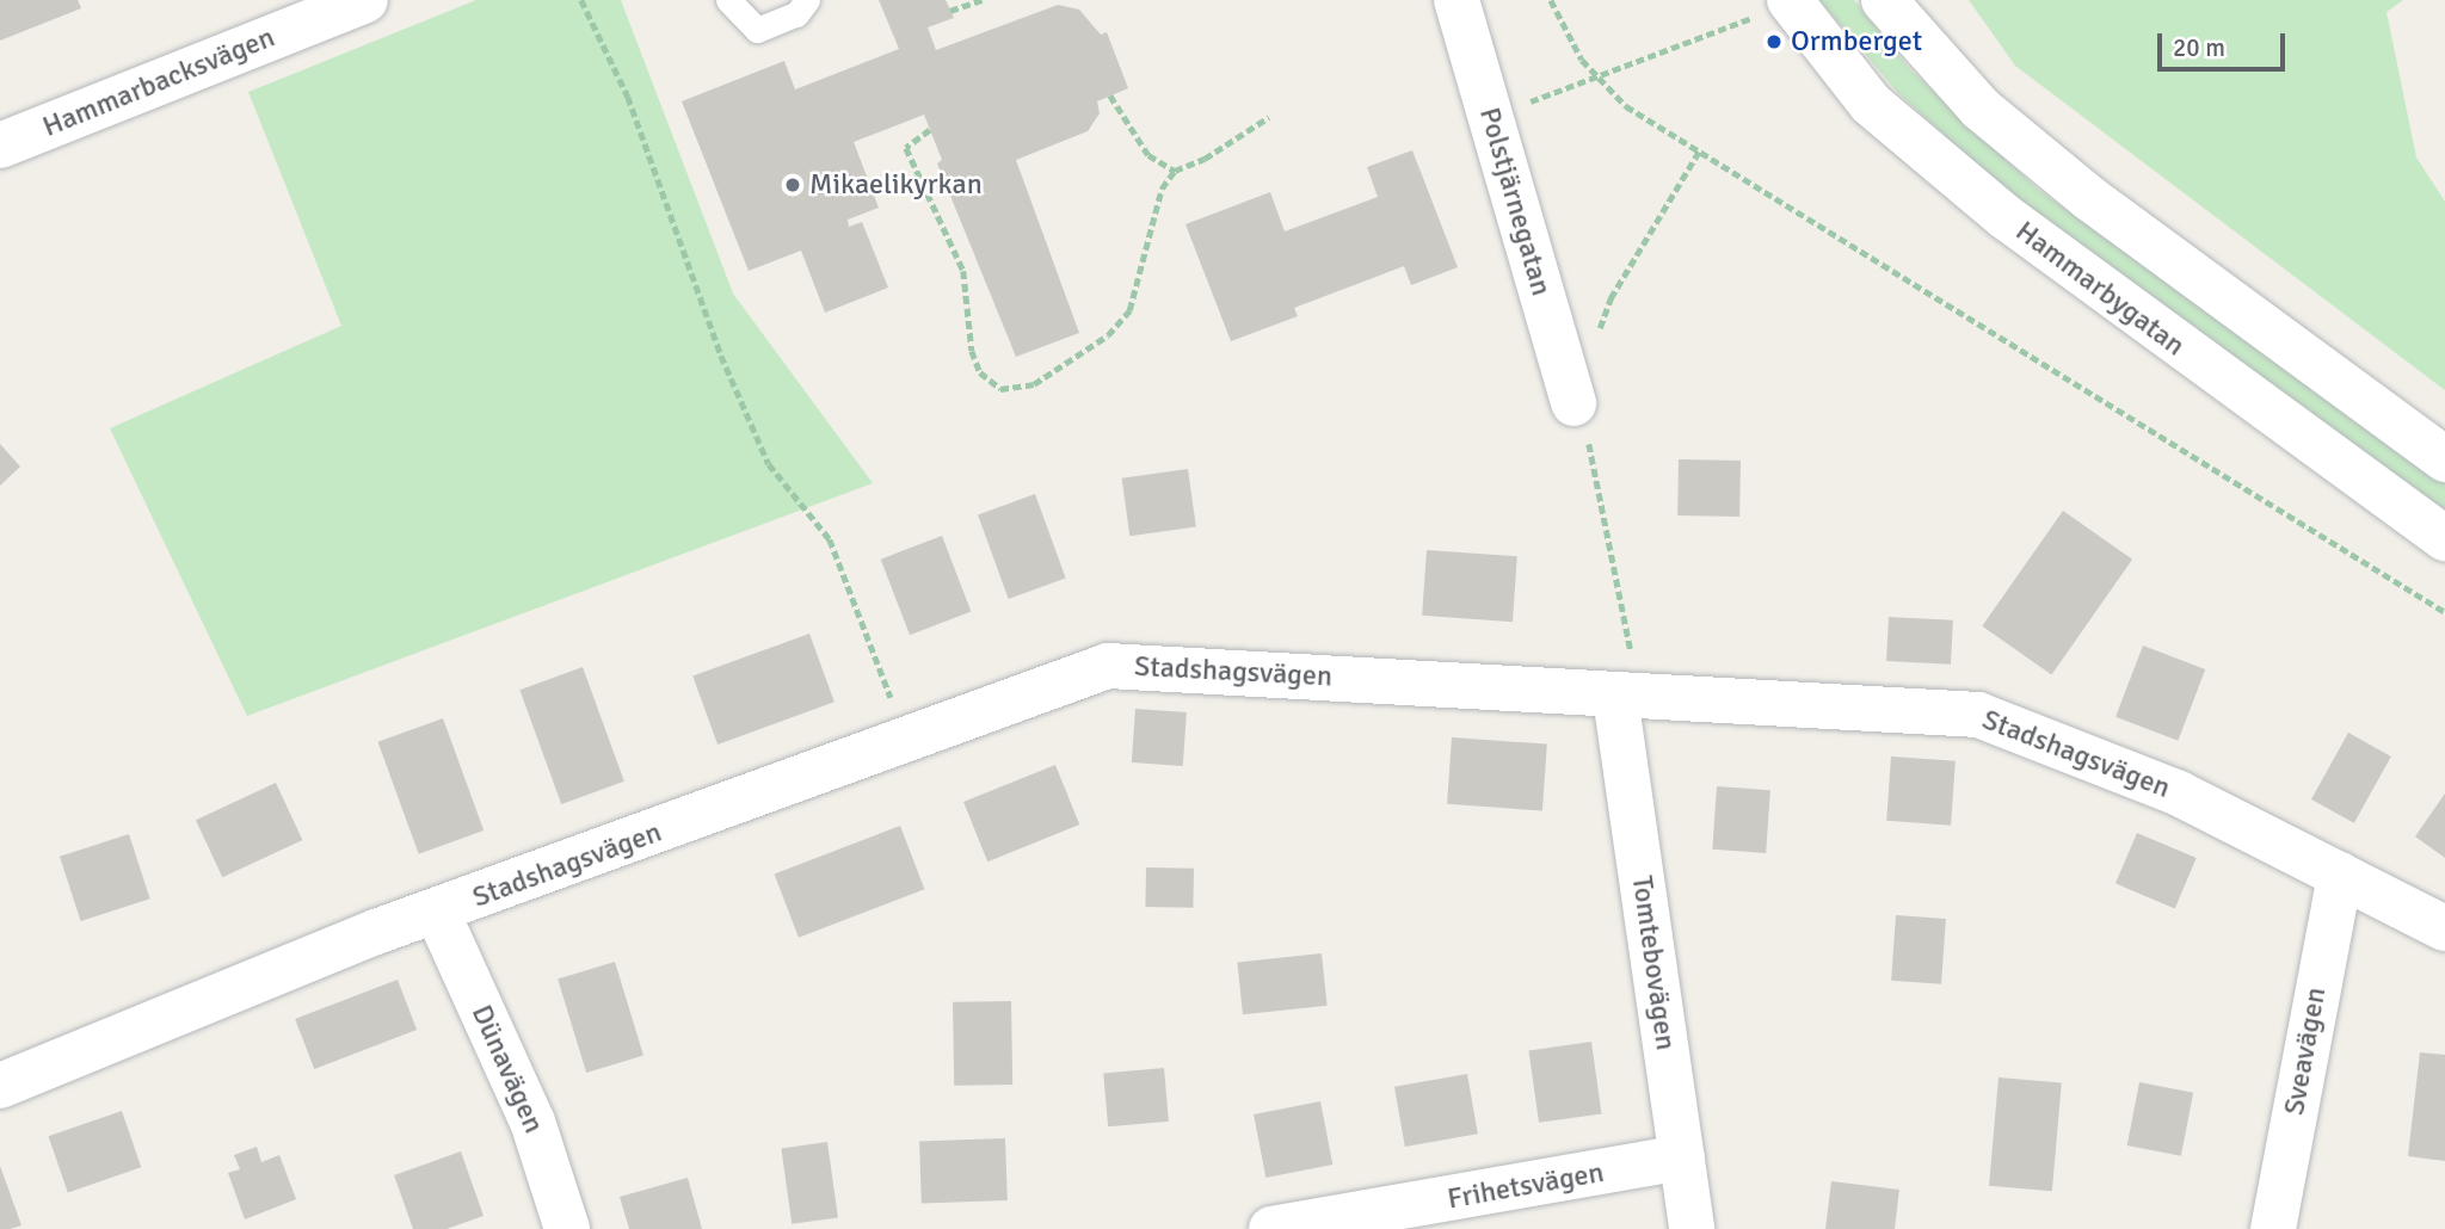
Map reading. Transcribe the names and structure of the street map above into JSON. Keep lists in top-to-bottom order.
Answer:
{
  "streets": {
    "street": [
      "Hammarbacksvägen",
      "Polstjärnegatan",
      "Hammarbygatan",
      "Stadshagsvägen",
      "Tomtebovägen",
      "Sveavägen",
      "Dünavägen",
      "Frihetsvägen"
    ]
  },
  "crossings": [
    ["Stadshagsvägen", "Tomtebovägen"],
    ["Stadshagsvägen", "Sveavägen"],
    ["Stadshagsvägen", "Dünavägen"],
    ["Tomtebovägen", "Frihetsvägen"]
  ],
  "places": ["Ormberget", "Mikaelikyrkan"],
  "scale_bar": "20 m"
}
